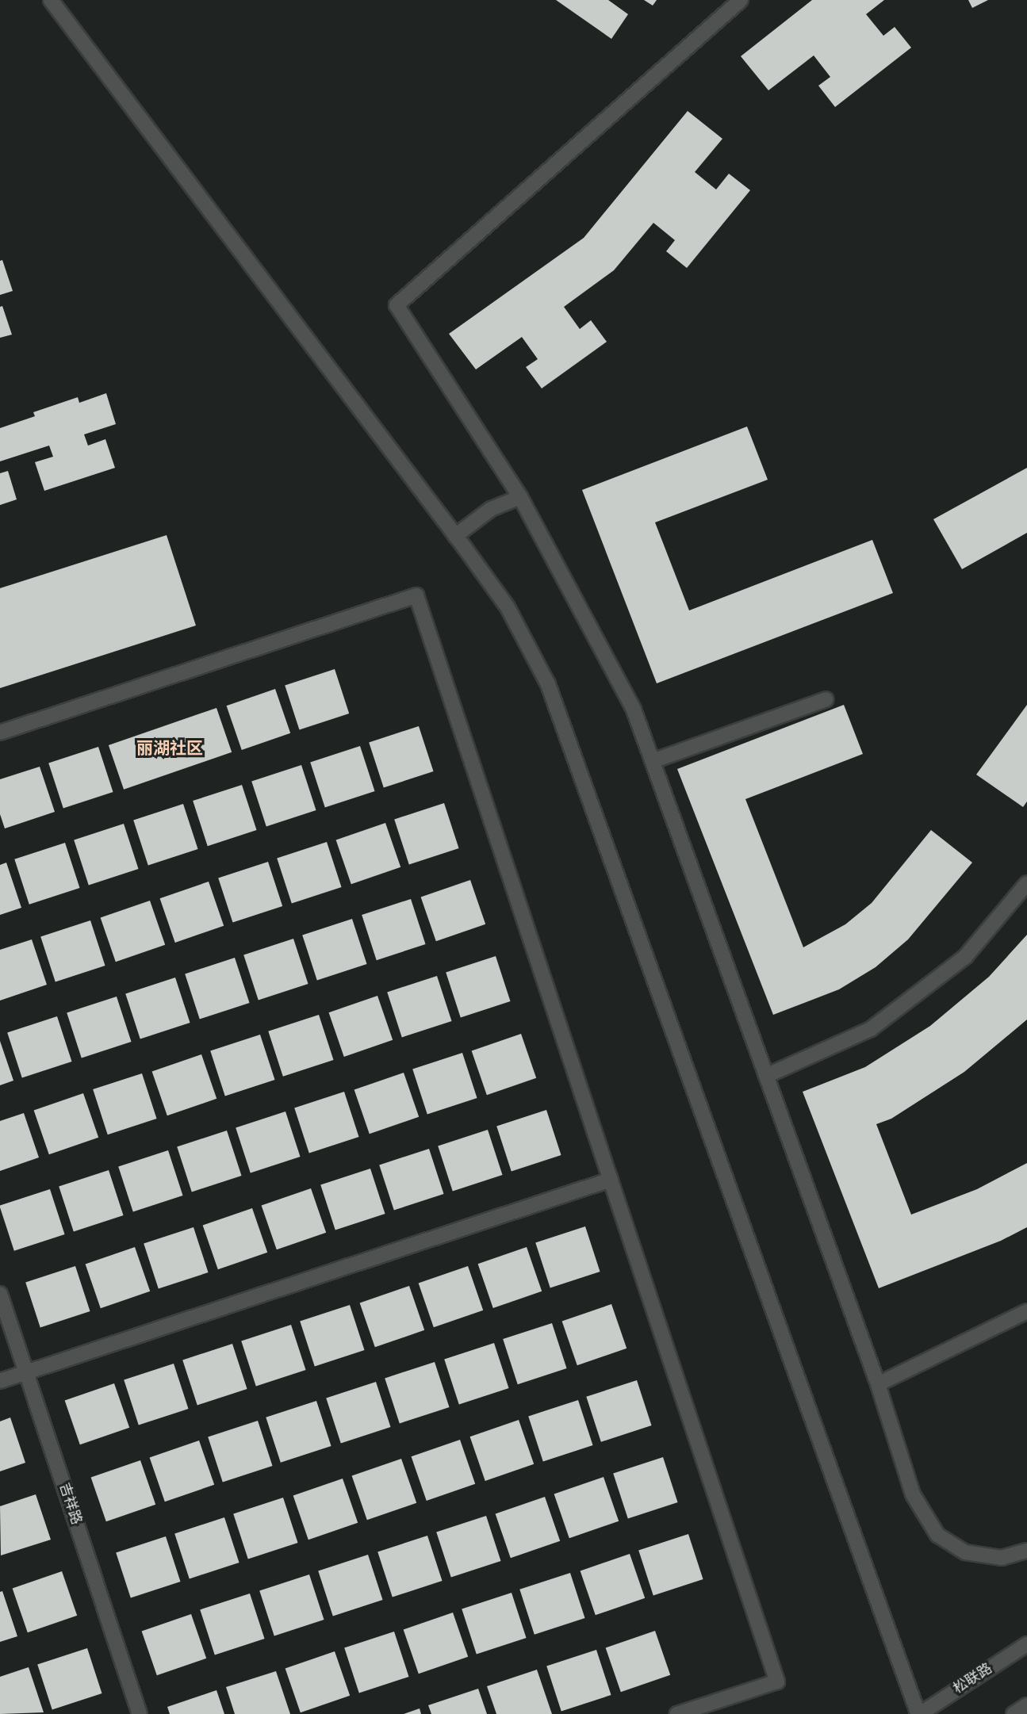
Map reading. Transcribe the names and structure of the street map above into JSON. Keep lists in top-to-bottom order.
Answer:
{
  "streets": {
    "street": ["吉祥路", "松联路"]
  },
  "districts": ["丽湖社区"]
}
